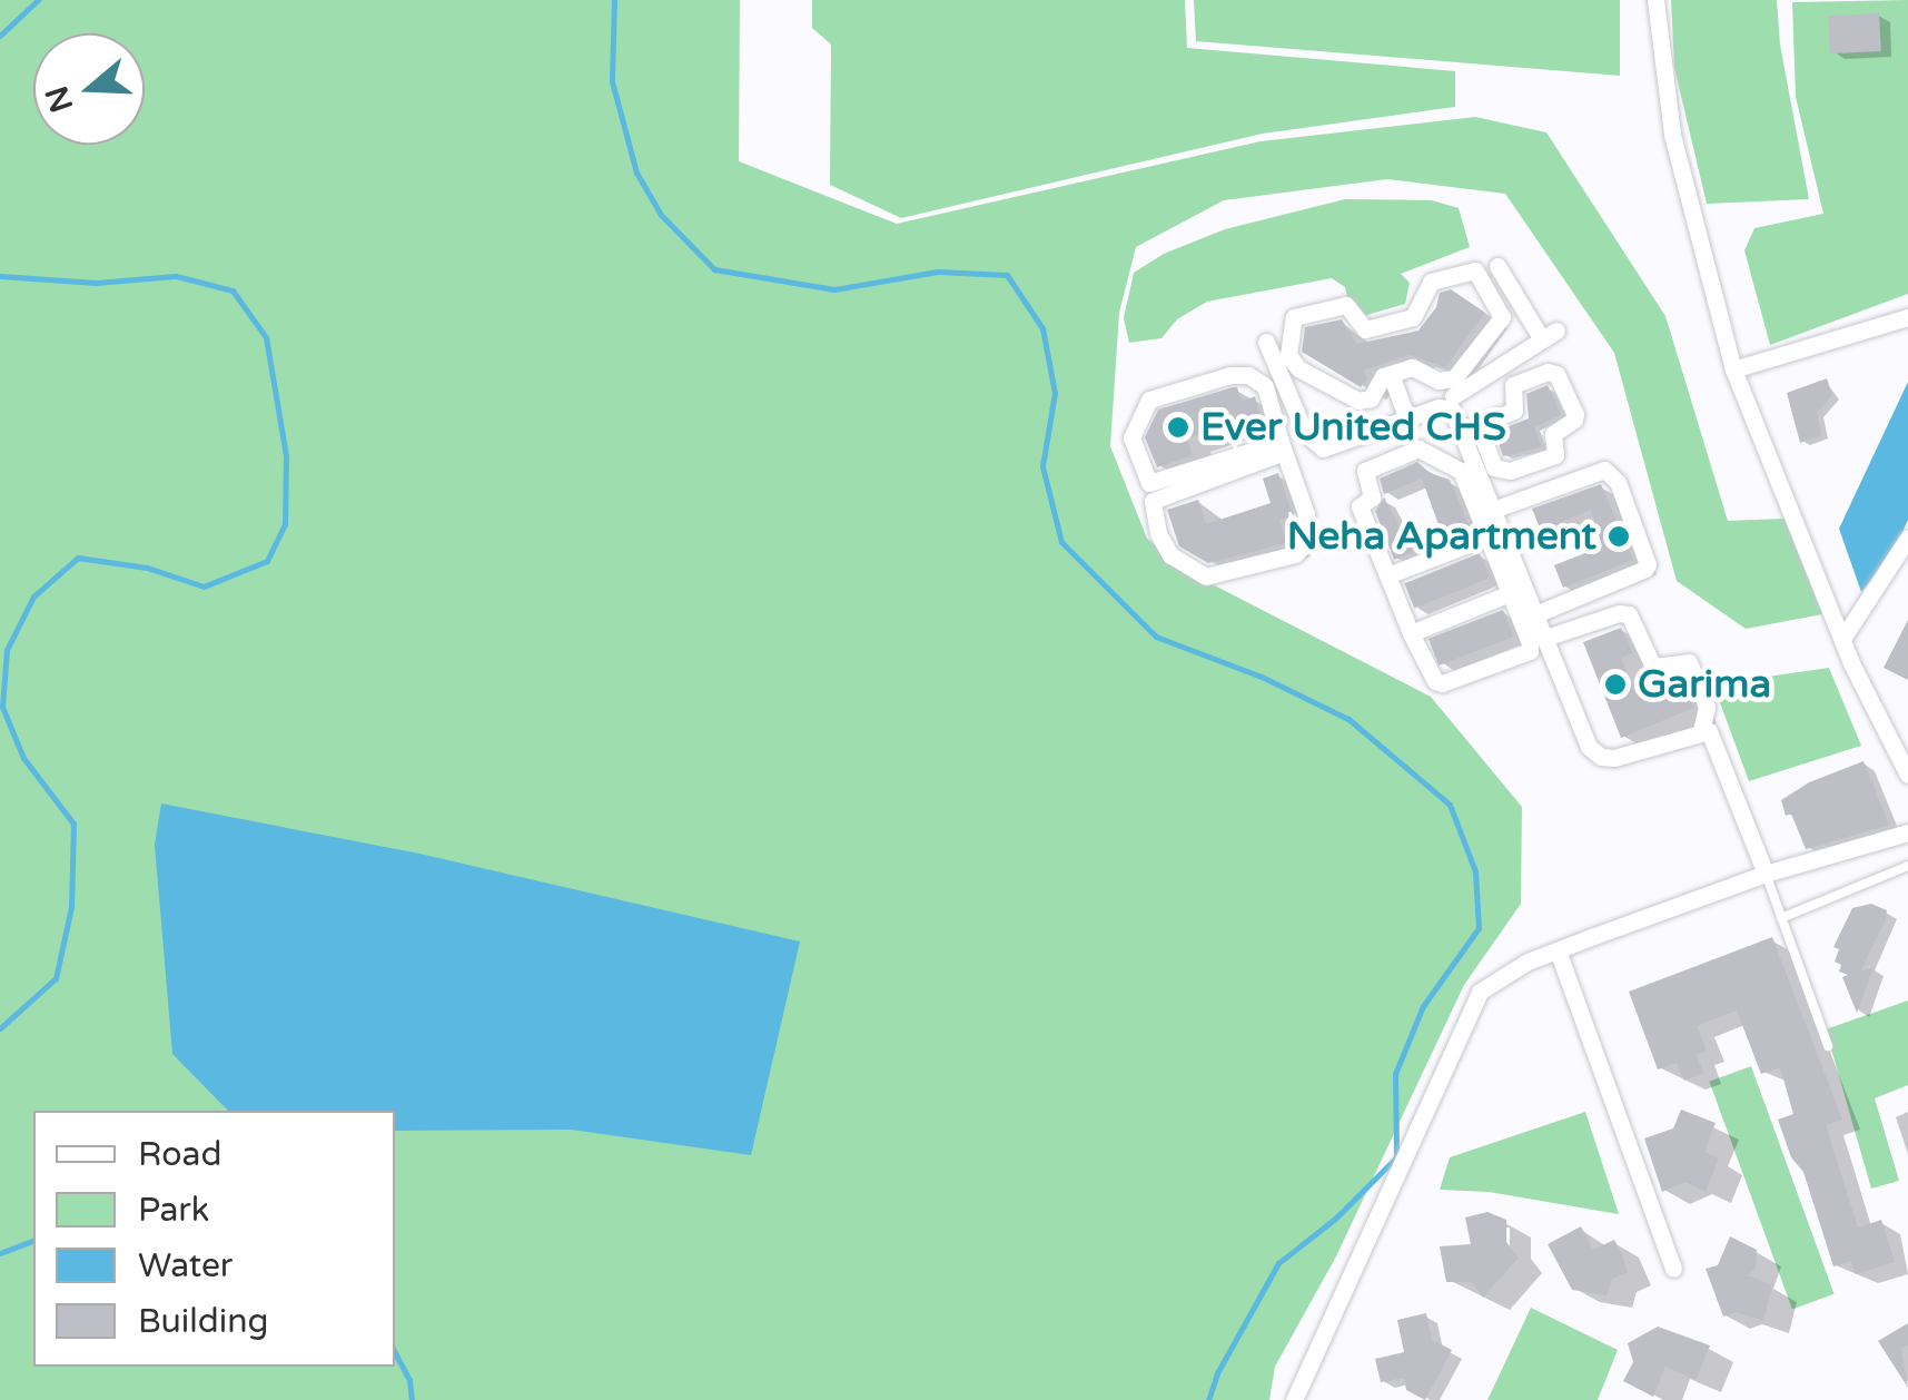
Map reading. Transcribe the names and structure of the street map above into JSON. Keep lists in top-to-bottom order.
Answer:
{
  "places": ["Ever United CHS", "Neha Apartment", "Garima"],
  "legend": [
    "Road",
    "Park",
    "Water",
    "Building"
  ],
  "north": "left"
}
